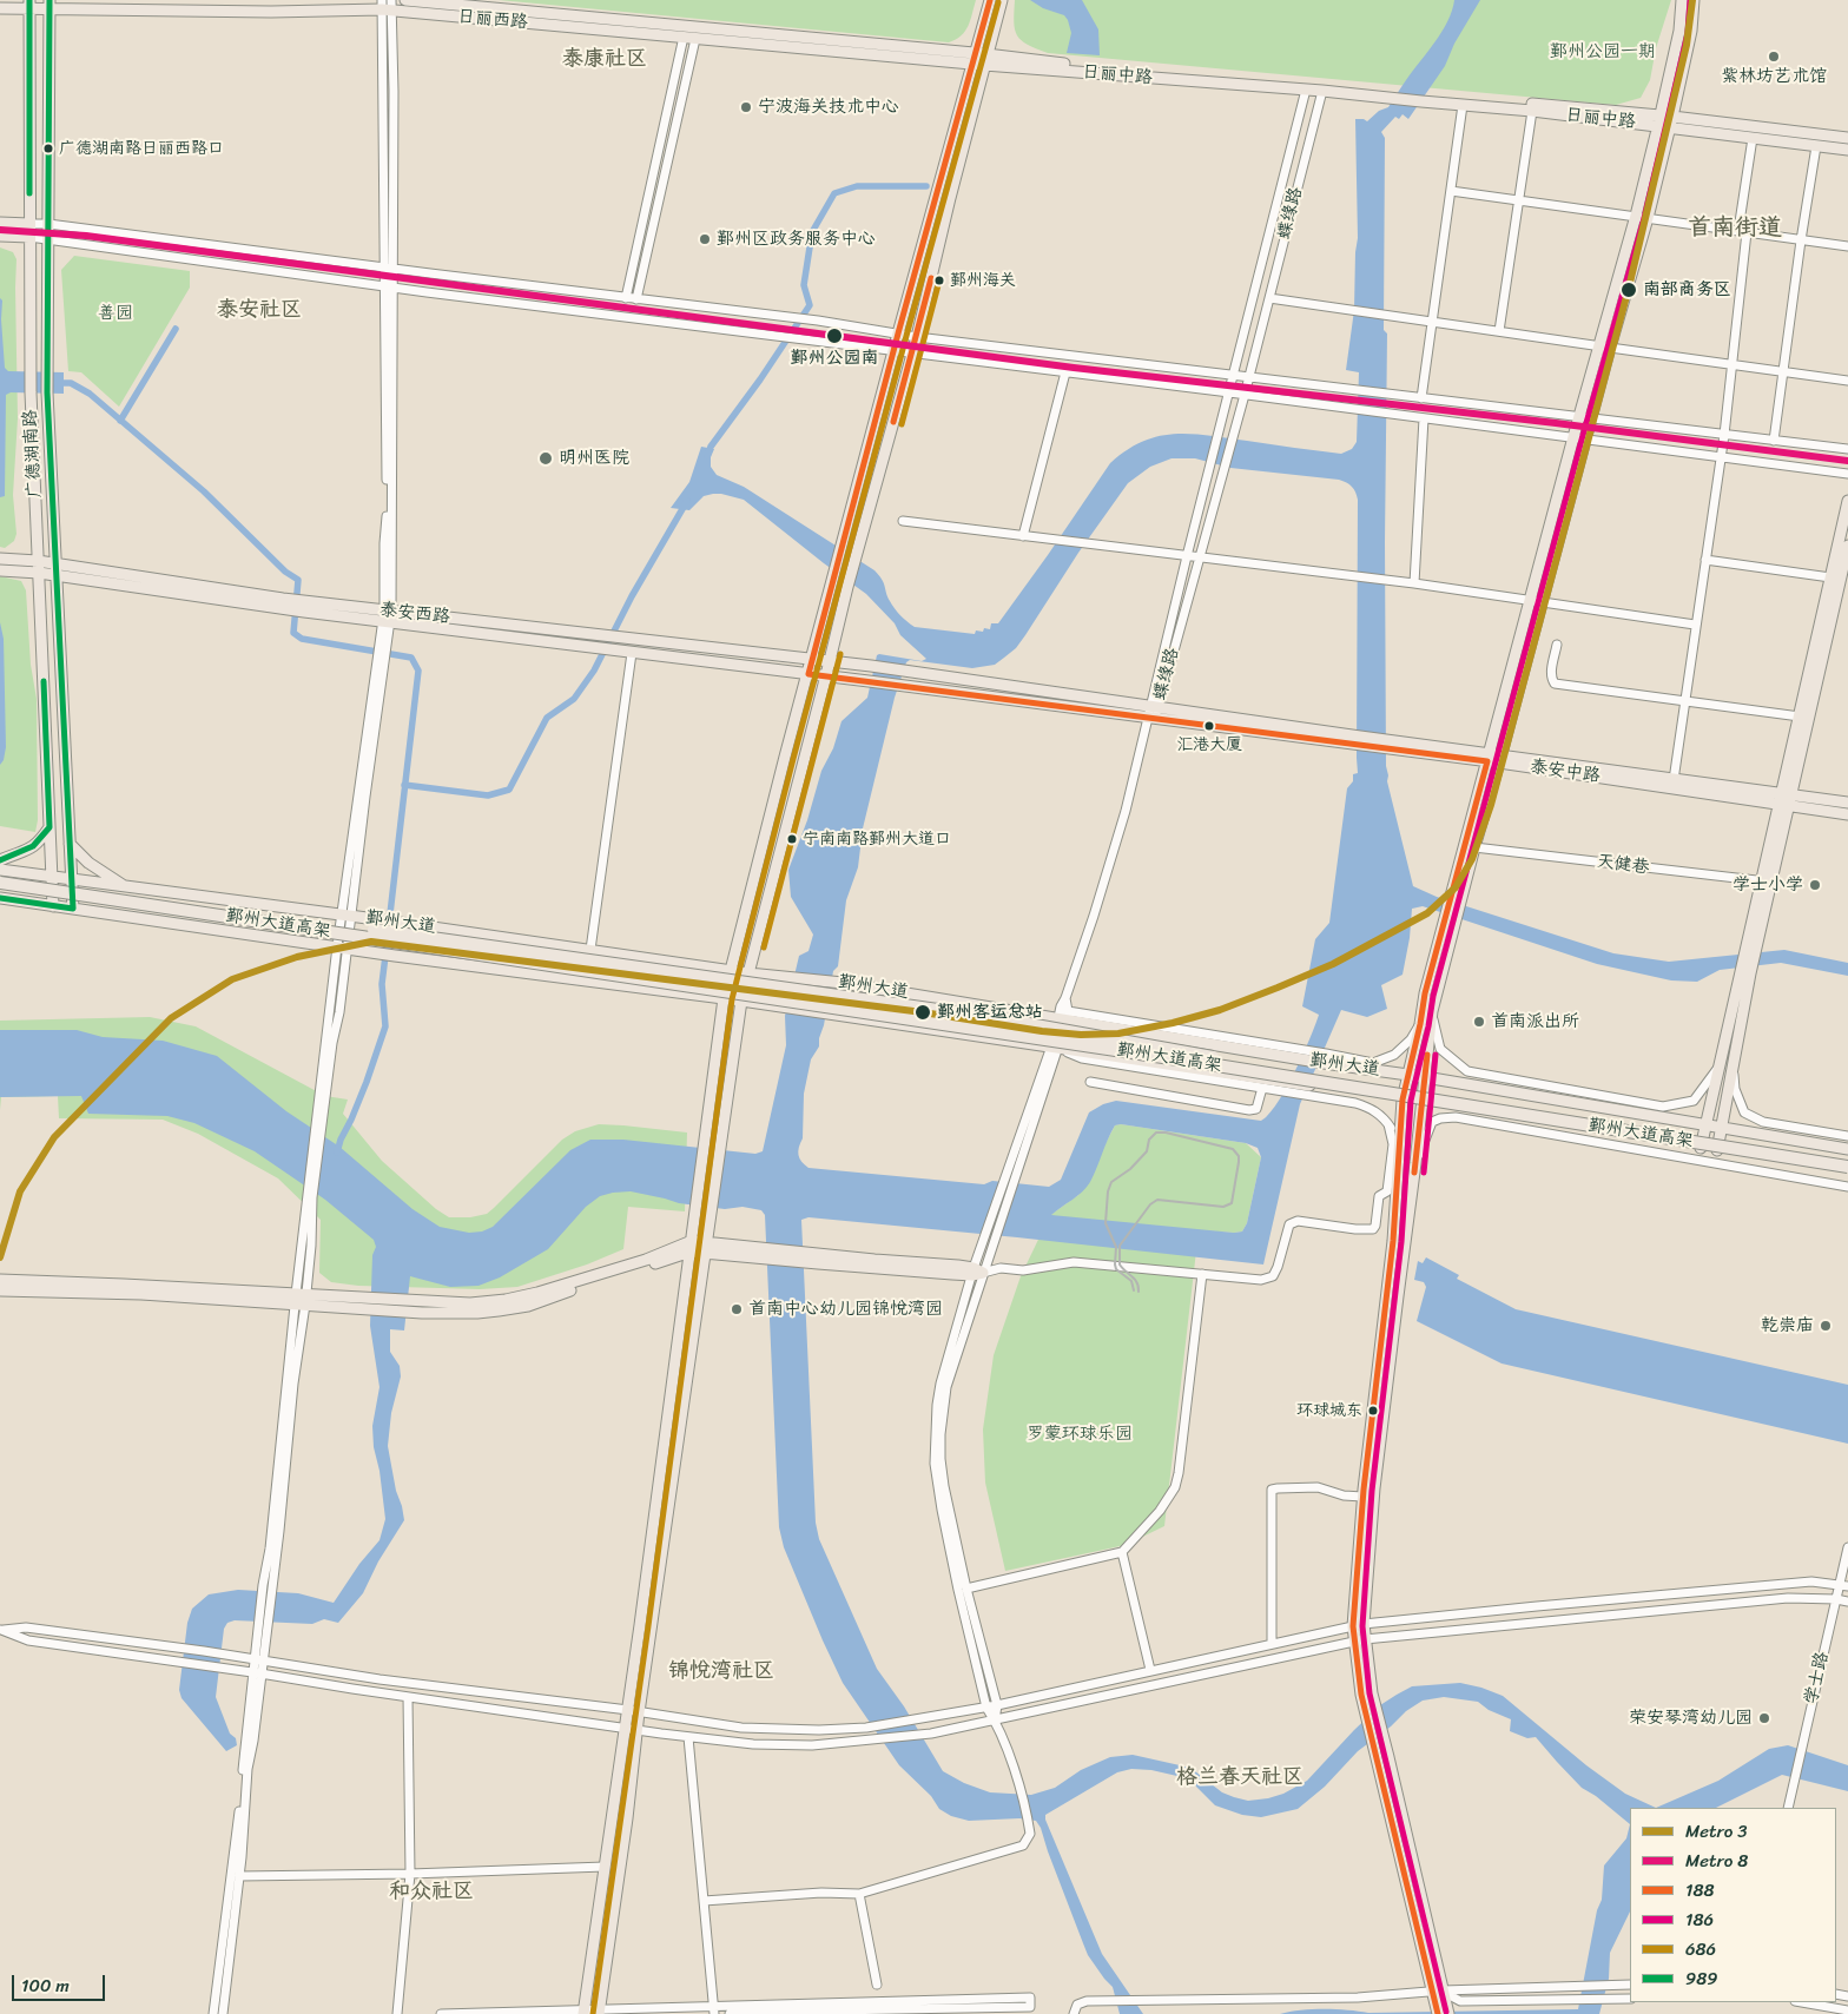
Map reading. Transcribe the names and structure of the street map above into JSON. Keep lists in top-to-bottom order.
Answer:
{
  "streets": {
    "highway": ["鄞州大道高架"],
    "main road": [
      "日丽西路",
      "日丽中路",
      "广德湖南路",
      "泰安西路",
      "泰安中路",
      "鄞州大道"
    ],
    "street": ["蝶缘路", "天健巷", "学士路"]
  },
  "crossings": [
    ["日丽西路", "日丽中路"],
    ["日丽西路", "广德湖南路"],
    ["日丽中路", "蝶缘路"],
    ["蝶缘路", "泰安中路"],
    ["广德湖南路", "泰安西路"],
    ["广德湖南路", "鄞州大道"],
    ["泰安西路", "泰安中路"]
  ],
  "districts": [
    "泰康社区",
    "首南街道",
    "泰安社区",
    "锦悦湾社区",
    "格兰春天社区",
    "和众社区"
  ],
  "parks": ["鄞州公园一期", "善园", "罗蒙环球乐园"],
  "places": [
    "紫林坊艺术馆",
    "宁波海关技术中心",
    "广德湖南路日丽西路口",
    "鄞州区政务服务中心",
    "鄞州海关",
    "南部商务区",
    "鄞州公园南",
    "明州医院",
    "汇港大厦",
    "宁南南路鄞州大道口",
    "学士小学",
    "鄞州客运总站",
    "首南派出所",
    "首南中心幼儿园锦悦湾园",
    "乾崇庙",
    "环球城东",
    "荣安琴湾幼儿园"
  ],
  "lines": [
    "metro line 3",
    "transit line 188",
    "transit line 989",
    "transit line 186",
    "transit line 686",
    "metro line 8"
  ],
  "legend": [
    "Metro 3",
    "Metro 8",
    "188",
    "186",
    "686",
    "989"
  ],
  "scale_bar": "100 m"
}
